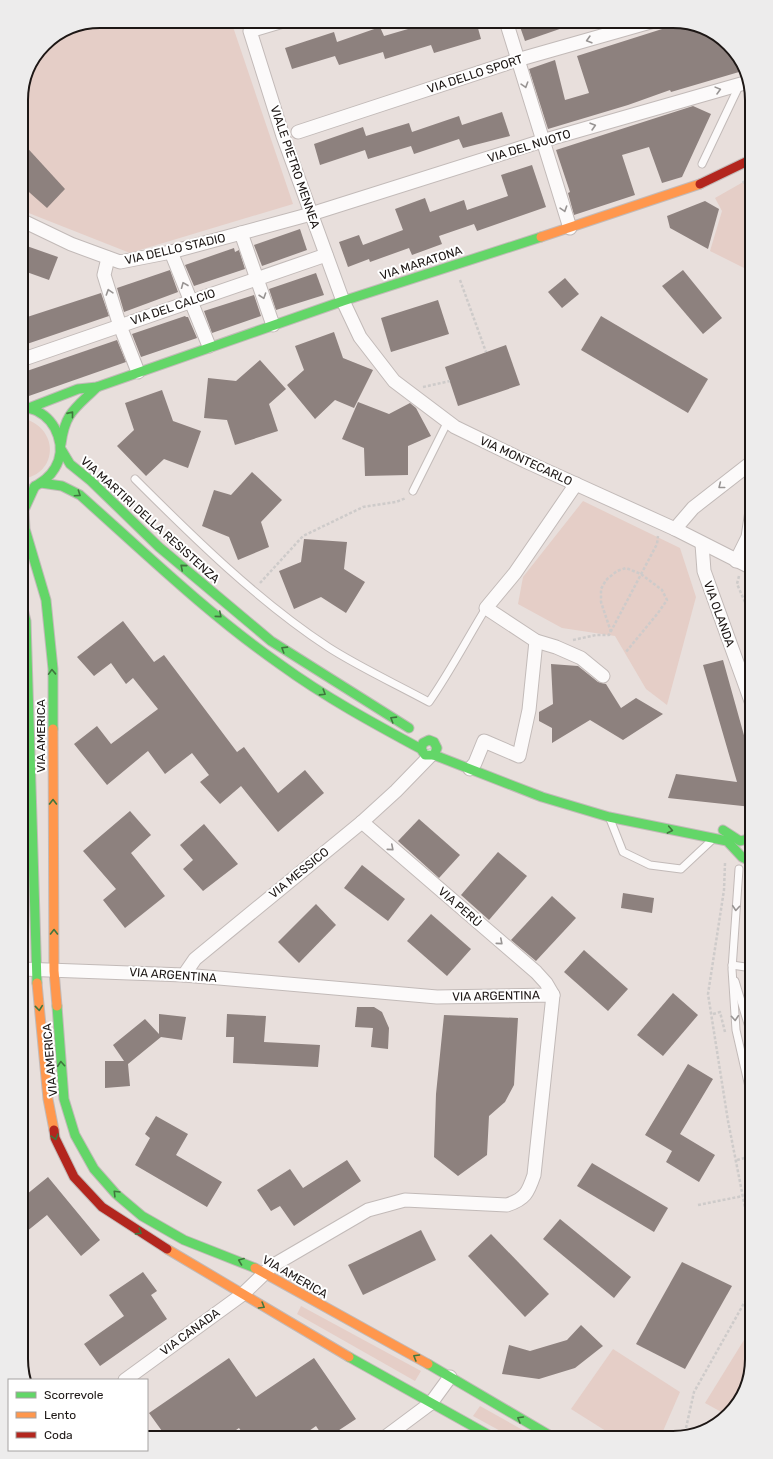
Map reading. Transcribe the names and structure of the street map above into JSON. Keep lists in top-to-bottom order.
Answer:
{
  "streets": {
    "street": [
      "VIA DELLO SPORT",
      "VIA DEL NUOTO",
      "VIALE PIETRO MENNEA",
      "VIA DELLO STADIO",
      "VIA MARATONA",
      "VIA DEL CALCIO",
      "VIA MONTECARLO",
      "VIA MARTIRI DELLA RESISTENZA",
      "VIA OLANDA",
      "VIA AMERICA",
      "VIA MESSICO",
      "VIA PERÙ",
      "VIA ARGENTINA",
      "VIA CANADA"
    ]
  },
  "crossings": [
    ["VIA DEL NUOTO", "VIALE PIETRO MENNEA"],
    ["VIA DEL NUOTO", "VIA DELLO STADIO"],
    ["VIALE PIETRO MENNEA", "VIA DELLO STADIO"],
    ["VIALE PIETRO MENNEA", "VIA MARATONA"],
    ["VIALE PIETRO MENNEA", "VIA DEL CALCIO"],
    ["VIALE PIETRO MENNEA", "VIA MONTECARLO"],
    ["VIA MARATONA", "VIA MONTECARLO"],
    ["VIA MARATONA", "VIA MARTIRI DELLA RESISTENZA"],
    ["VIA MONTECARLO", "VIA OLANDA"],
    ["VIA MARTIRI DELLA RESISTENZA", "VIA AMERICA"],
    ["VIA MARTIRI DELLA RESISTENZA", "VIA MESSICO"],
    ["VIA AMERICA", "VIA ARGENTINA"],
    ["VIA AMERICA", "VIA CANADA"],
    ["VIA MESSICO", "VIA PERÙ"],
    ["VIA MESSICO", "VIA ARGENTINA"],
    ["VIA PERÙ", "VIA ARGENTINA"],
    ["VIA ARGENTINA", "VIA CANADA"]
  ],
  "one_way": ["VIA DEL NUOTO", "VIA PERÙ"],
  "legend": ["Scorrevole", "Lento", "Coda"]
}
